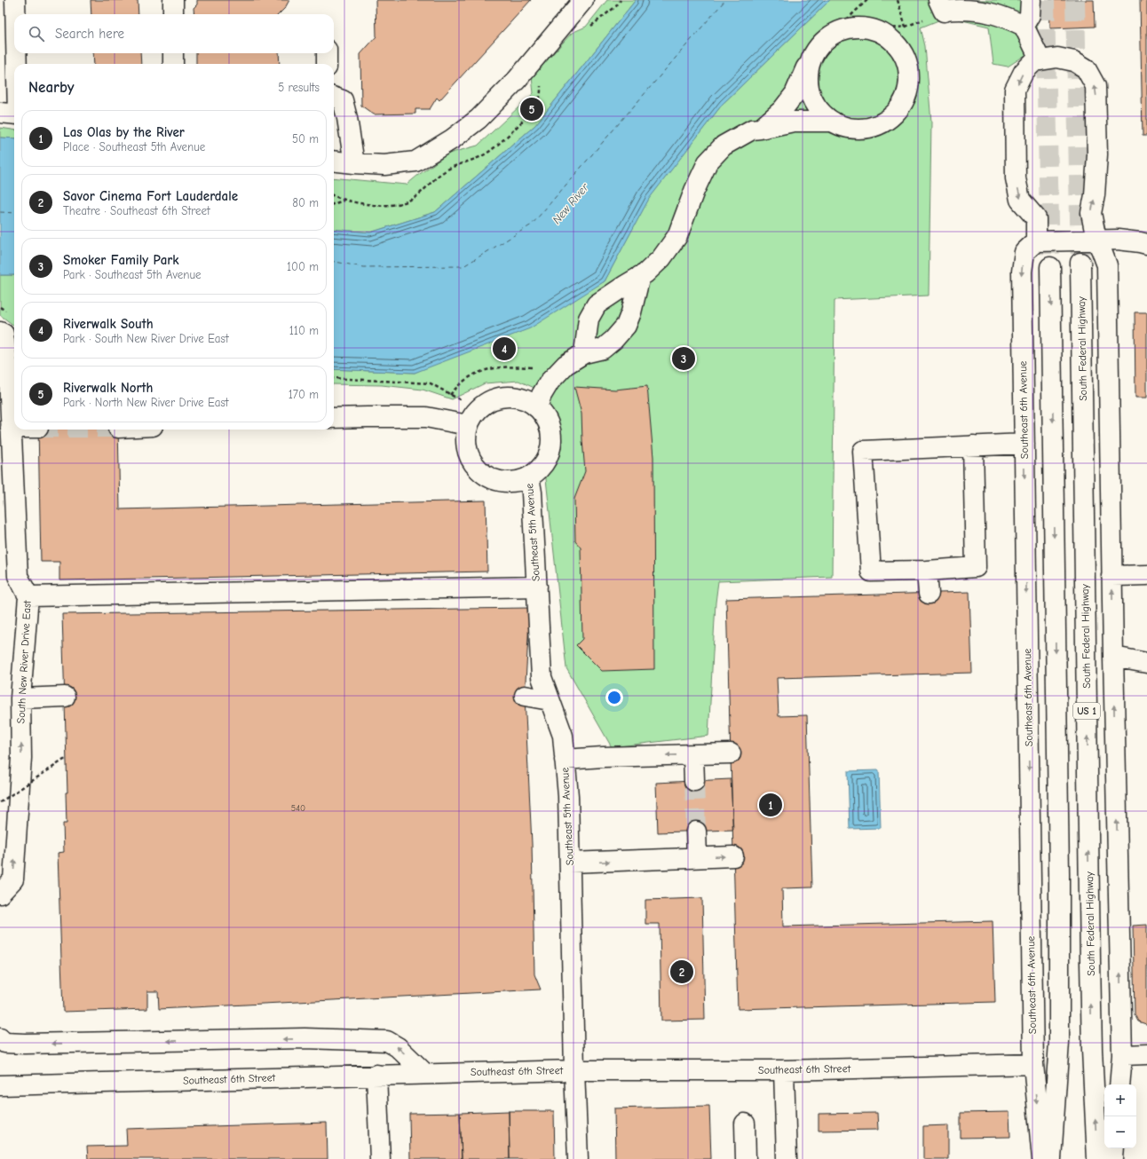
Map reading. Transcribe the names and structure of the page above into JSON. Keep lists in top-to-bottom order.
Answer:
{
  "streets": {
    "street": [
      "South Federal Highway",
      "Southeast 6th Avenue",
      "Southeast 5th Avenue",
      "South New River Drive East",
      "US 1",
      "Southeast 6th Street"
    ]
  },
  "crossings": [
    ["Southeast 6th Avenue", "Southeast 6th Street"],
    ["Southeast 5th Avenue", "Southeast 6th Street"]
  ],
  "water": ["New River"],
  "house_numbers": ["540"],
  "page": {
    "search": "Search here",
    "heading": ["Nearby", "5 results"],
    "pins": [
      "5",
      "4",
      "3",
      "1",
      "2"
    ],
    "list": [
      {
        "mark": "1",
        "name": "Las Olas by the River",
        "note": "Place · Southeast 5th Avenue",
        "value": "50 m"
      },
      {
        "mark": "2",
        "name": "Savor Cinema Fort Lauderdale",
        "note": "Theatre · Southeast 6th Street",
        "value": "80 m"
      },
      {
        "mark": "3",
        "name": "Smoker Family Park",
        "note": "Park · Southeast 5th Avenue",
        "value": "100 m"
      },
      {
        "mark": "4",
        "name": "Riverwalk South",
        "note": "Park · South New River Drive East",
        "value": "110 m"
      },
      {
        "mark": "5",
        "name": "Riverwalk North",
        "note": "Park · North New River Drive East",
        "value": "170 m"
      }
    ],
    "map_buttons": ["+", "−"]
  }
}
